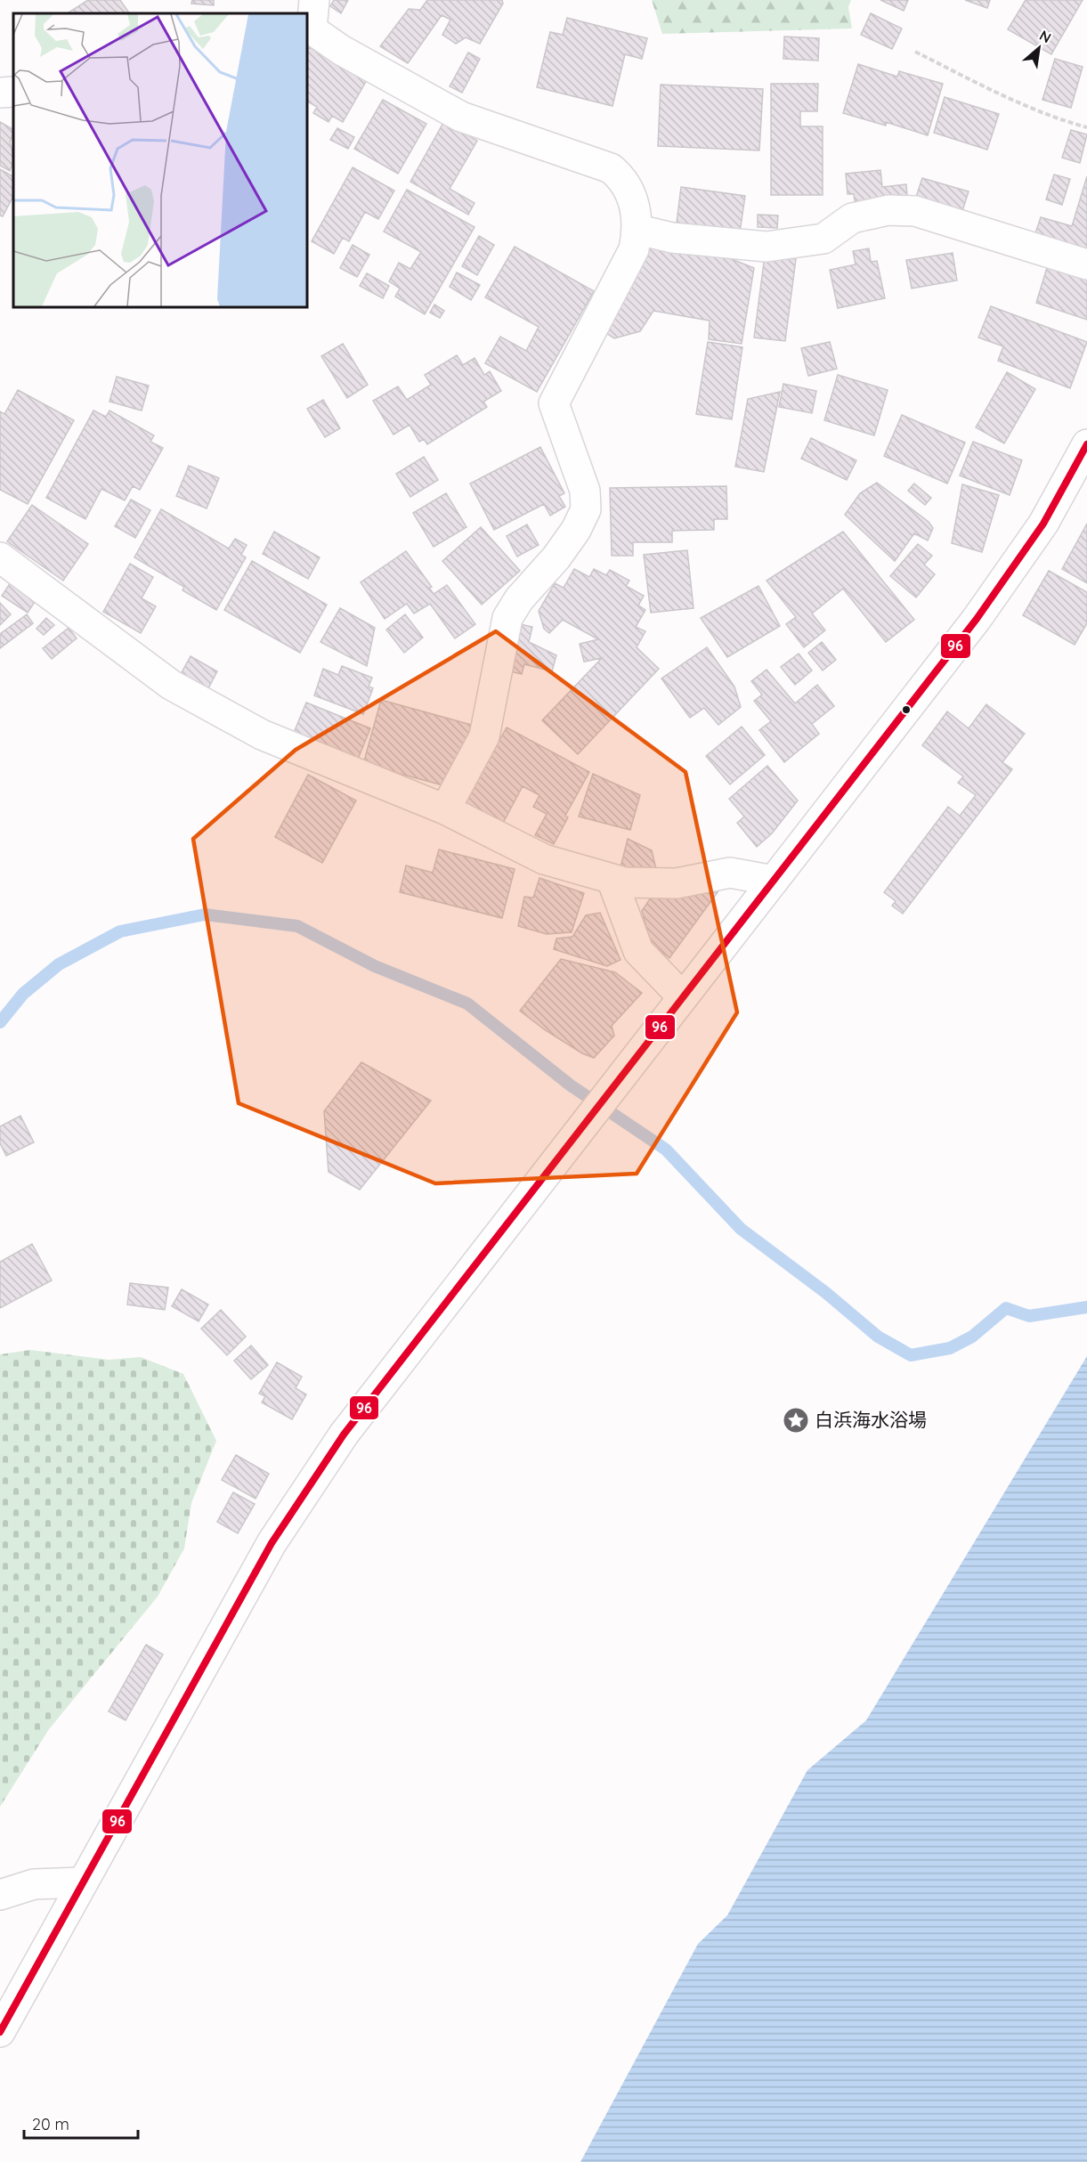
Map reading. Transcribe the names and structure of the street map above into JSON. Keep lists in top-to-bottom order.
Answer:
{
  "places": {
    "place": ["白浜海水浴場"]
  },
  "lines": ["transit line 96"],
  "scale_bar": "20 m",
  "north": "top right"
}
